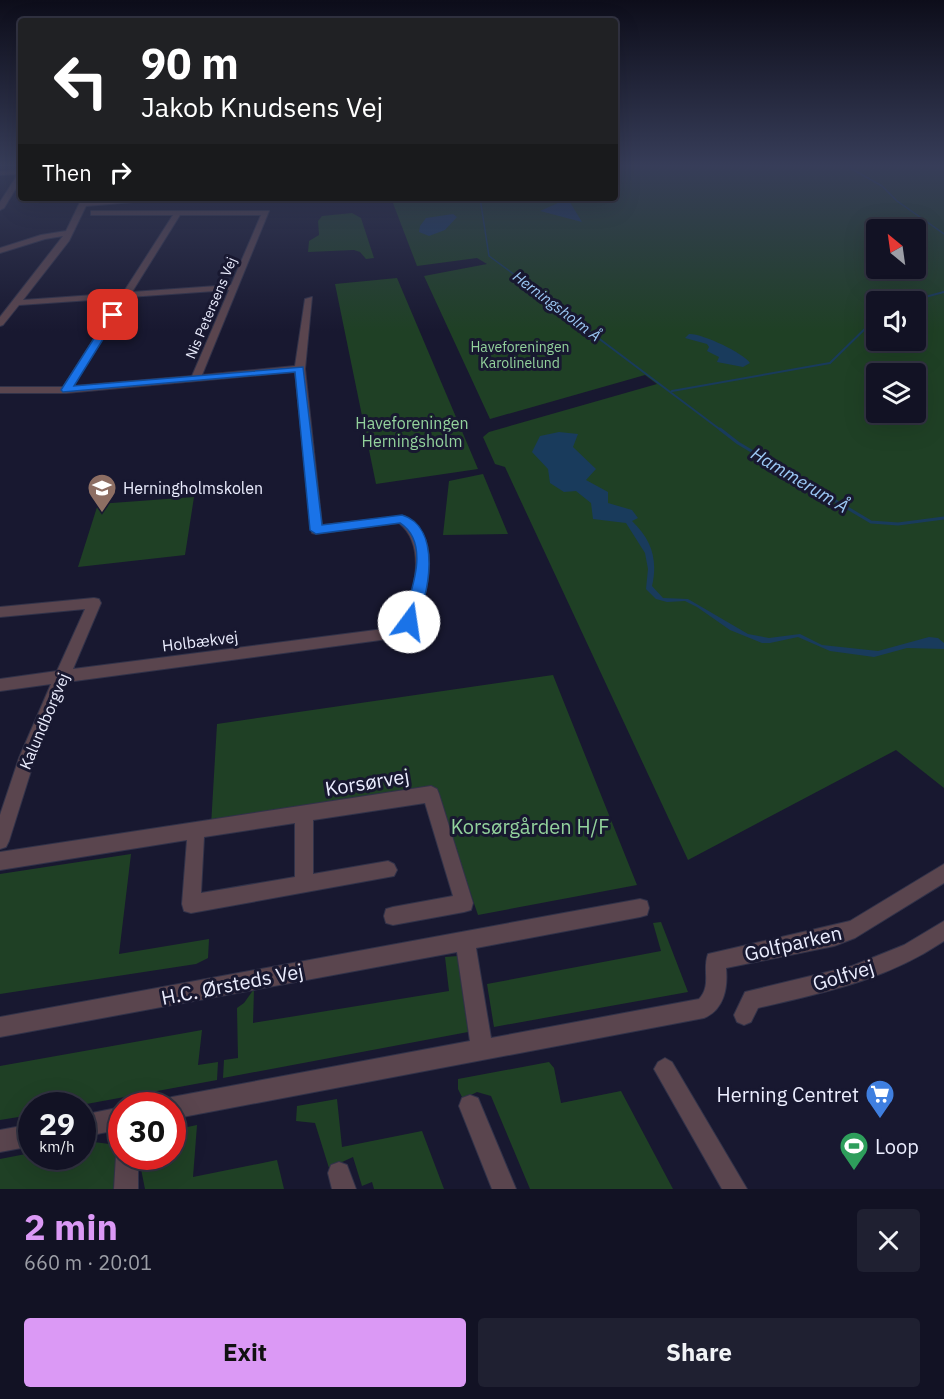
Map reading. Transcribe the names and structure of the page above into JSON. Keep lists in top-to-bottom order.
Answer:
{
  "streets": {
    "street": [
      "Nis Petersens Vej",
      "Holbækvej",
      "Kalundborgvej",
      "Korsørvej",
      "Golfparken",
      "Golfvej",
      "H.C. Ørsteds Vej"
    ]
  },
  "crossings": [
    ["Holbækvej", "Kalundborgvej"]
  ],
  "water": ["Herningsholm Å", "Hammerum Å"],
  "parks": ["Haveforeningen Karolinelund", "Haveforeningen Herningsholm", "Korsørgården H/F"],
  "places": {
    "school or university": ["Herningholmskolen"],
    "supermarket": ["Herning Centret"],
    "sports": ["Loop"]
  },
  "north": "top left",
  "page": {
    "turn": ["90 m", "Jakob Knudsens Vej"],
    "then": "Then",
    "speed": "29 km/h",
    "limit": "30",
    "heading": ["2 min", "660 m · 20:01"],
    "buttons": ["Exit", "Share"]
  }
}
